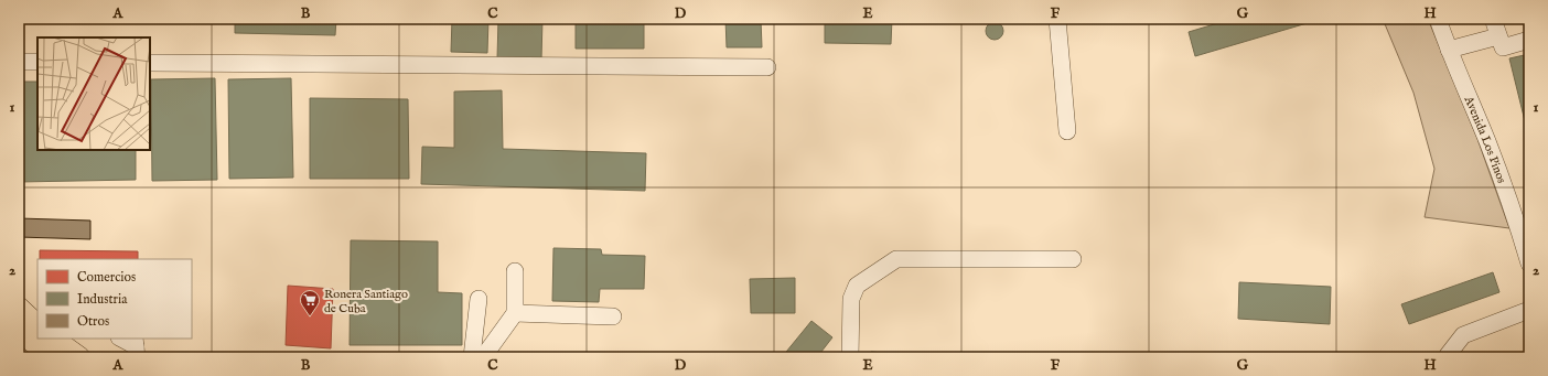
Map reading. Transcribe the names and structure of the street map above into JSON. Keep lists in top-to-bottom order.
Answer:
{
  "streets": {
    "street": ["Avenida Los Pinos"]
  },
  "places": {
    "supermarket": ["Ronera Santiago de Cuba"]
  },
  "legend": ["Comercios", "Industria", "Otros"],
  "grid": {
    "columns": [
      "A",
      "B",
      "C",
      "D",
      "E",
      "F",
      "G",
      "H"
    ],
    "rows": ["1", "2"]
  }
}
